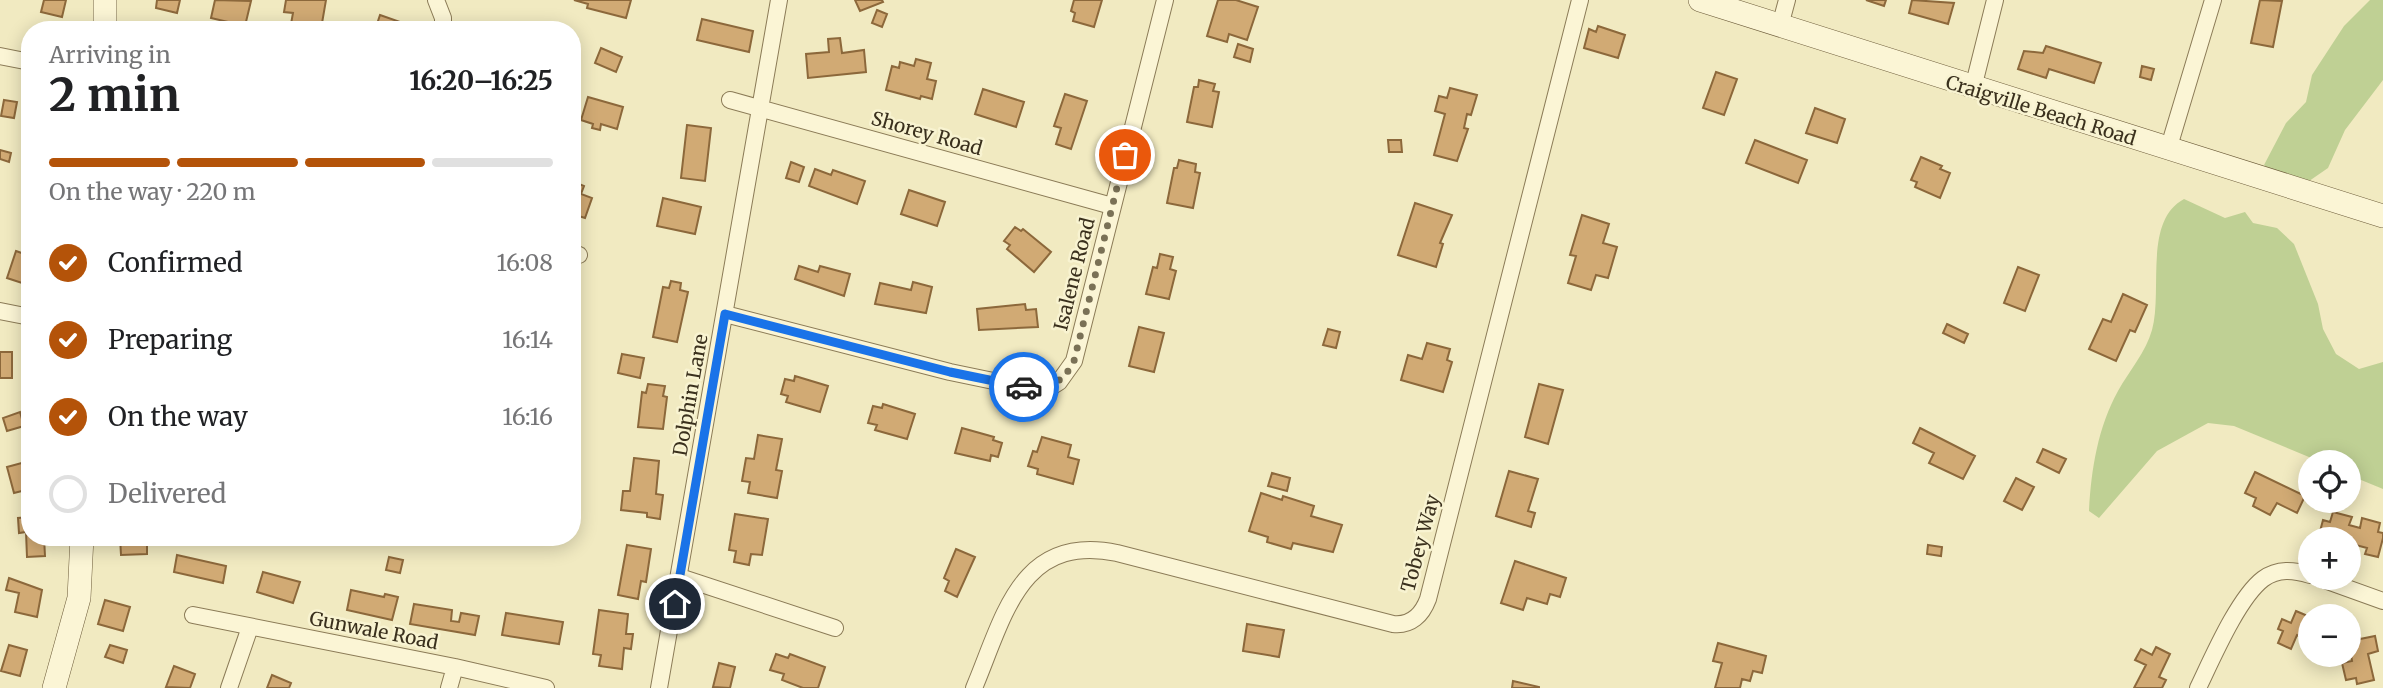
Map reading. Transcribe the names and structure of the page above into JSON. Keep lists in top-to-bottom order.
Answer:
{
  "streets": {
    "main road": ["Craigville Beach Road"],
    "street": [
      "Shorey Road",
      "Isalene Road",
      "Dolphin Lane",
      "Tobey Way",
      "Gunwale Road"
    ]
  },
  "crossings": [
    ["Shorey Road", "Isalene Road"],
    ["Shorey Road", "Dolphin Lane"],
    ["Isalene Road", "Dolphin Lane"]
  ],
  "page": {
    "heading": ["2 min", "Arriving in", "16:20–16:25"],
    "bar": "On the way · 220 m",
    "list": [
      ["Confirmed", "16:08"],
      ["Preparing", "16:14"],
      ["On the way", "16:16"],
      "Delivered"
    ],
    "map_buttons": ["+", "−"]
  }
}
